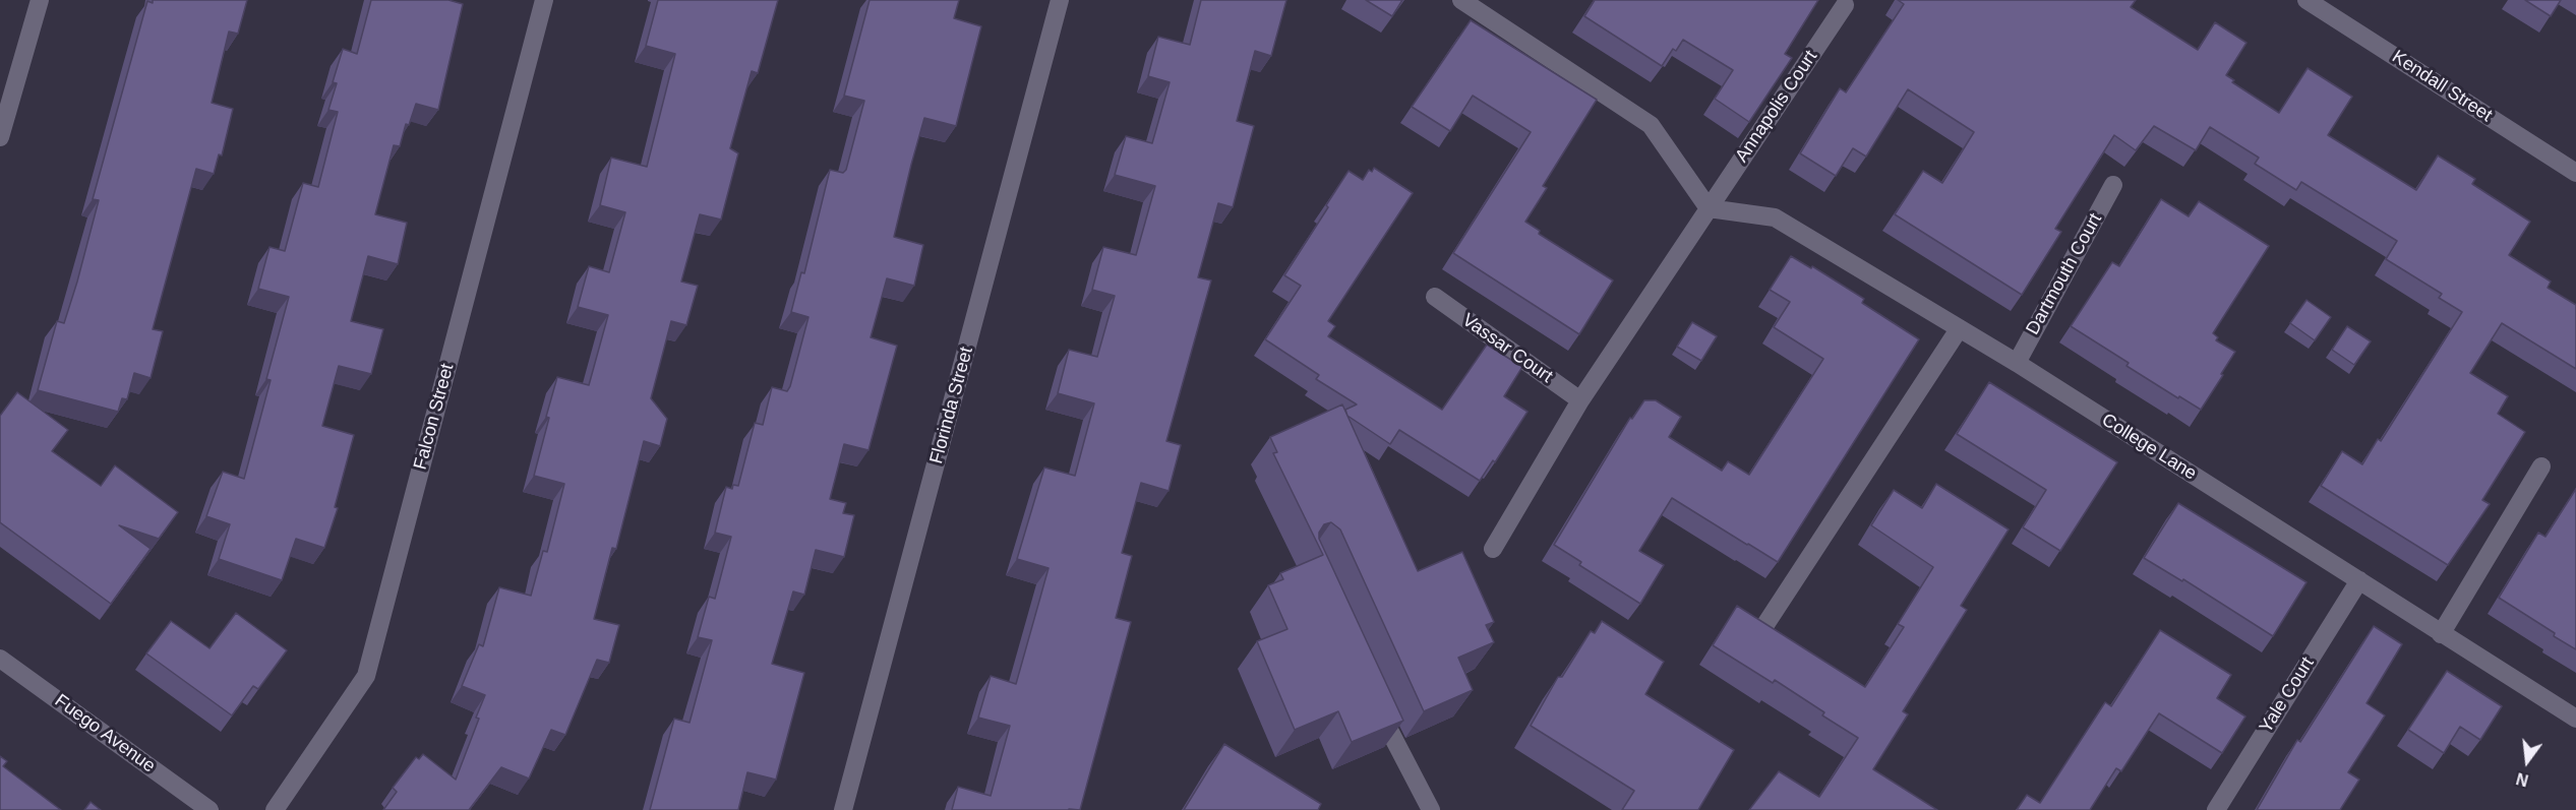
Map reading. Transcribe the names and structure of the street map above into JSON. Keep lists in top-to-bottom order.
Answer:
{
  "streets": {
    "street": [
      "Kendall Street",
      "Annapolis Court",
      "Dartmouth Court",
      "Vassar Court",
      "Florinda Street",
      "Falcon Street",
      "College Lane",
      "Yale Court",
      "Fuego Avenue"
    ]
  },
  "crossings": [
    ["Annapolis Court", "Vassar Court"],
    ["Annapolis Court", "College Lane"],
    ["Dartmouth Court", "College Lane"],
    ["College Lane", "Yale Court"]
  ],
  "north": "bottom"
}
